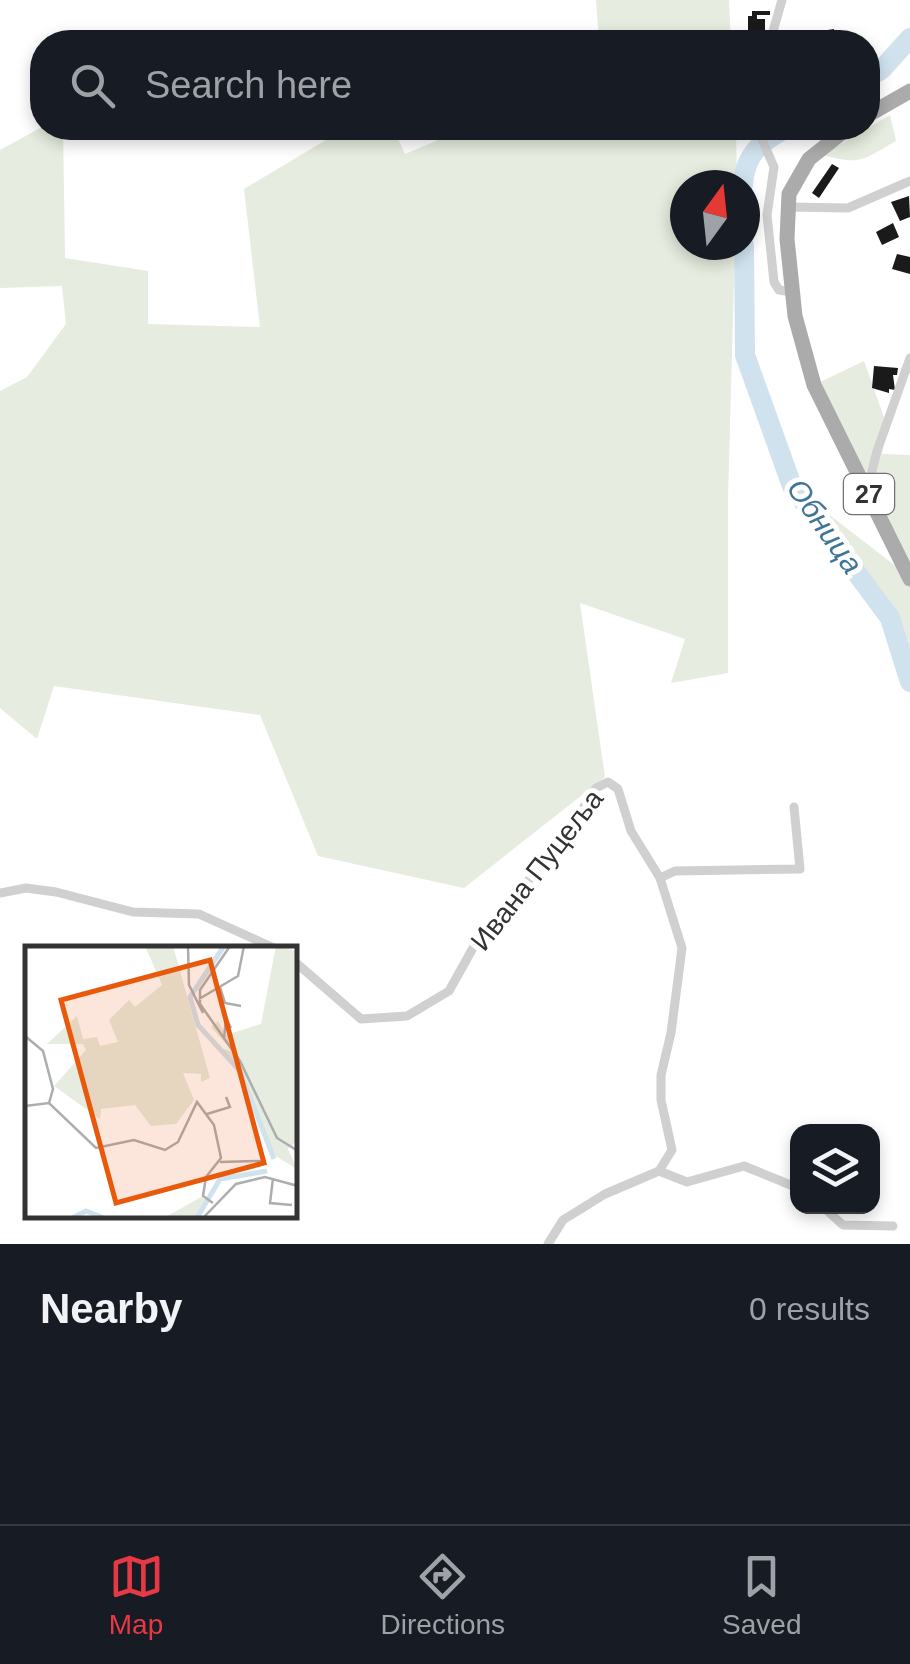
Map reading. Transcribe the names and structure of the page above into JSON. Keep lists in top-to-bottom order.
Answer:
{
  "streets": {
    "main road": ["27"],
    "street": ["Ивана Пуцеља"]
  },
  "water": ["Обница"],
  "north": "top",
  "page": {
    "search": "Search here",
    "heading": ["Nearby", "0 results"],
    "nav": ["Map", "Directions", "Saved"]
  }
}
